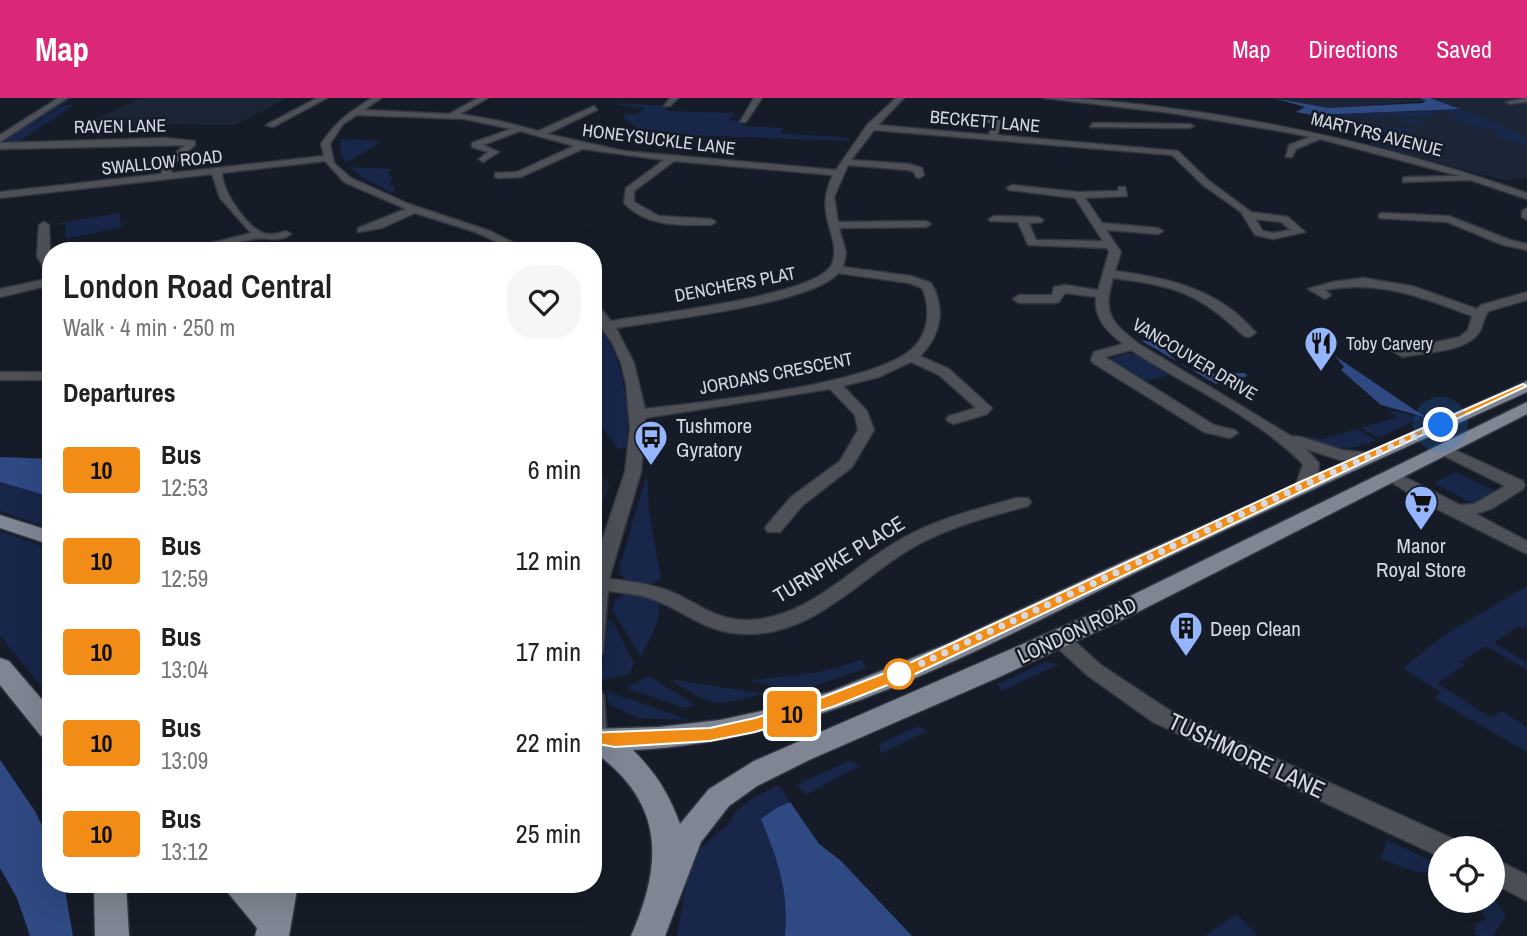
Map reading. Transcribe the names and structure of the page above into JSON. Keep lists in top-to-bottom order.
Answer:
{
  "streets": {
    "main road": ["LONDON ROAD"],
    "street": [
      "BECKETT LANE",
      "RAVEN LANE",
      "MARTYRS AVENUE",
      "HONEYSUCKLE LANE",
      "SWALLOW ROAD",
      "DENCHERS PLAT",
      "VANCOUVER DRIVE",
      "JORDANS CRESCENT",
      "TURNPIKE PLACE",
      "TUSHMORE LANE"
    ]
  },
  "crossings": [
    ["RAVEN LANE", "SWALLOW ROAD"],
    ["VANCOUVER DRIVE", "LONDON ROAD"],
    ["LONDON ROAD", "TUSHMORE LANE"]
  ],
  "places": {
    "restaurant": ["Toby Carvery"],
    "bus stop": ["Tushmore Gyratory"],
    "supermarket": ["Manor Royal Store"],
    "building": ["Deep Clean"]
  },
  "lines": ["bus line 10"],
  "page": {
    "header": "Map",
    "nav": ["Map", "Directions", "Saved"],
    "on_map": "10",
    "heading": [
      ["London Road Central", "Walk · 4 min · 250 m"],
      "Departures"
    ],
    "list": [
      {
        "mark": "10",
        "name": "Bus",
        "note": "12:53",
        "value": "6 min"
      },
      {
        "mark": "10",
        "name": "Bus",
        "note": "12:59",
        "value": "12 min"
      },
      {
        "mark": "10",
        "name": "Bus",
        "note": "13:04",
        "value": "17 min"
      },
      {
        "mark": "10",
        "name": "Bus",
        "note": "13:09",
        "value": "22 min"
      },
      {
        "mark": "10",
        "name": "Bus",
        "note": "13:12",
        "value": "25 min"
      }
    ]
  }
}
